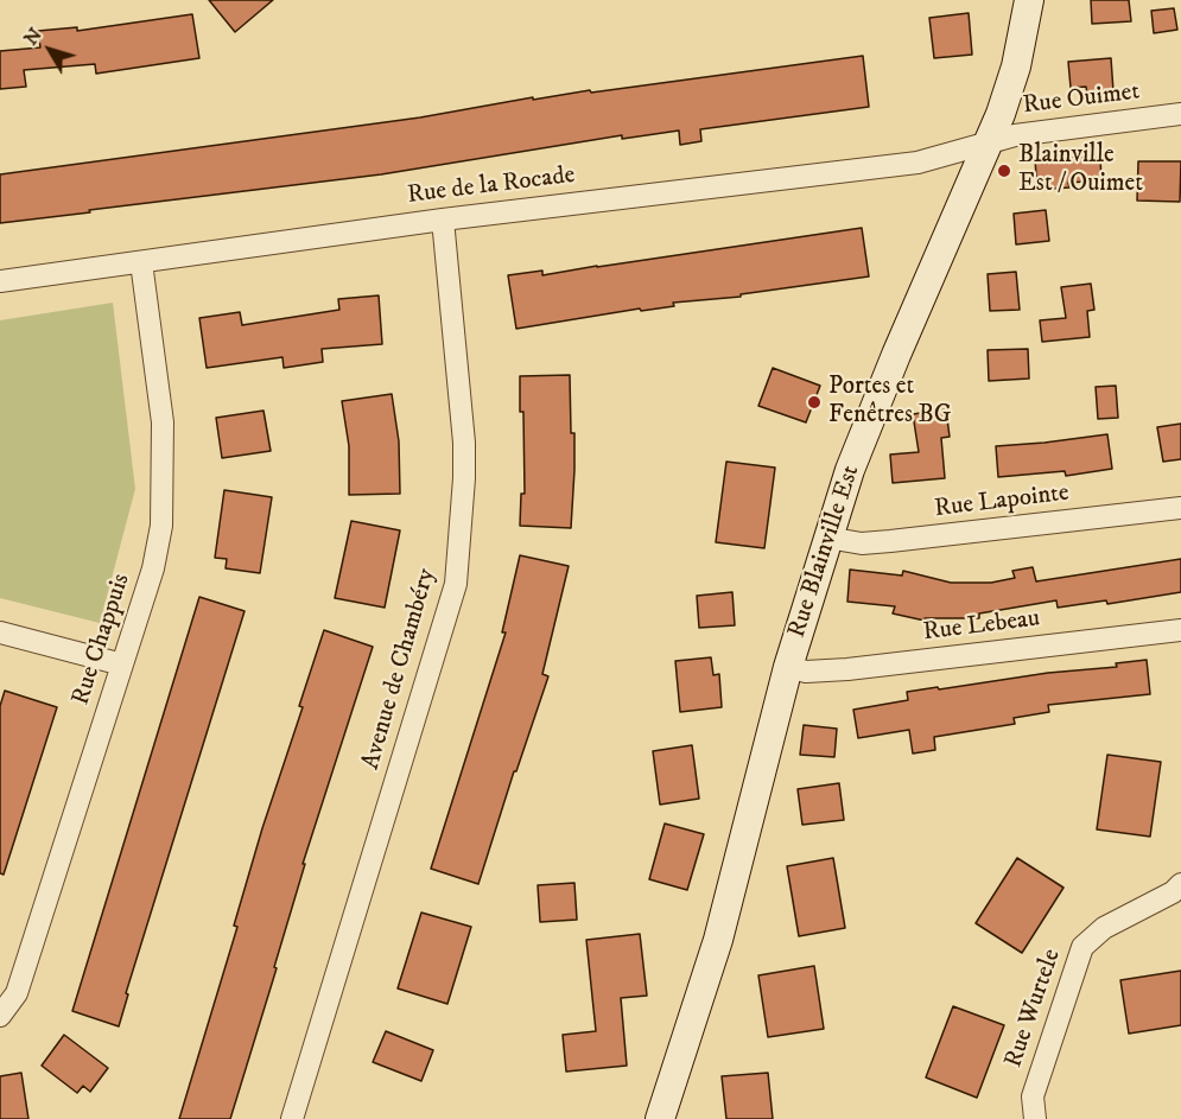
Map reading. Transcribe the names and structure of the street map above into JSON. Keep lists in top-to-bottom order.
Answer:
{
  "streets": {
    "street": [
      "Rue Ouimet",
      "Rue de la Rocade",
      "Rue Lapointe",
      "Rue Blainville Est",
      "Rue Lebeau",
      "Rue Chappuis",
      "Avenue de Chambéry",
      "Rue Wurtele"
    ]
  },
  "crossings": [
    ["Rue Ouimet", "Rue de la Rocade"],
    ["Rue Ouimet", "Rue Blainville Est"],
    ["Rue de la Rocade", "Rue Blainville Est"],
    ["Rue de la Rocade", "Rue Chappuis"],
    ["Rue de la Rocade", "Avenue de Chambéry"],
    ["Rue Lapointe", "Rue Blainville Est"],
    ["Rue Blainville Est", "Rue Lebeau"]
  ],
  "places": ["Blainville Est / Ouimet", "Portes et Fenêtres BG"],
  "north": "top left"
}
